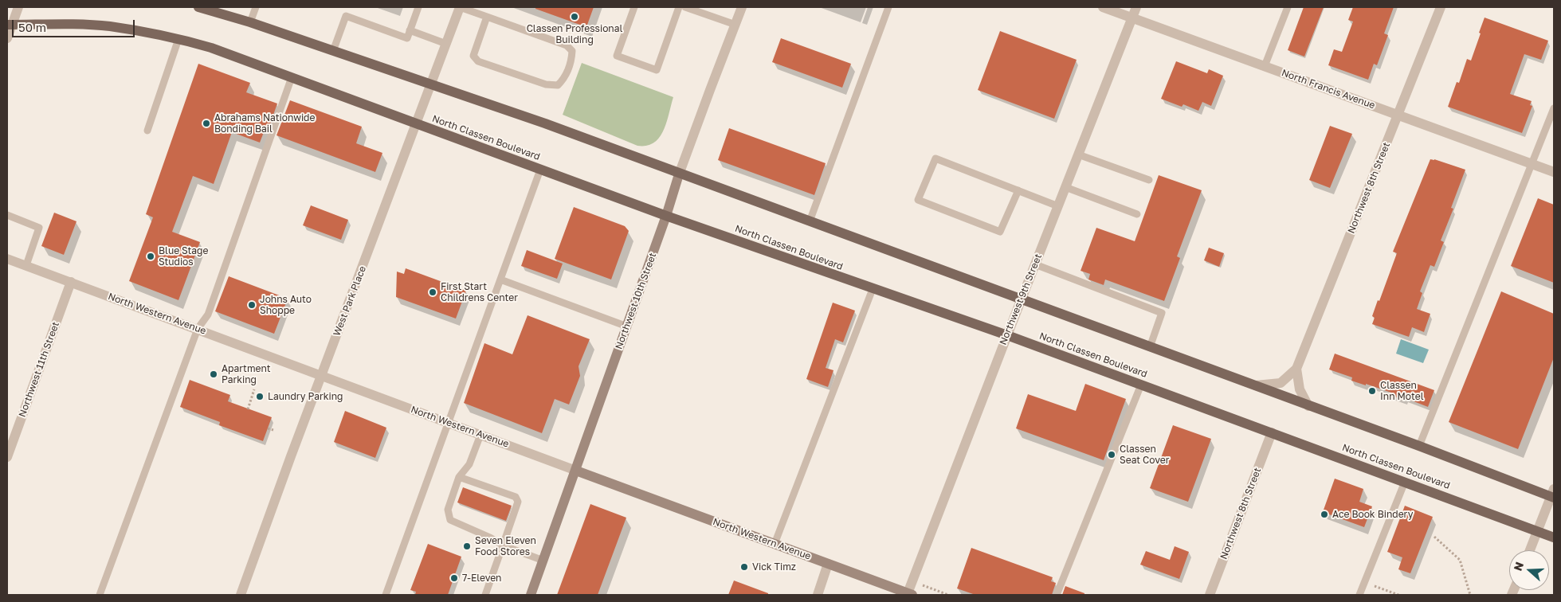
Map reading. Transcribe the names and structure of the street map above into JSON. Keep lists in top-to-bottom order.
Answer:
{
  "streets": {
    "main road": ["North Classen Boulevard", "Northwest 10th Street", "North Western Avenue"],
    "street": [
      "North Francis Avenue",
      "Northwest 8th Street",
      "Northwest 9th Street",
      "West Park Place",
      "Northwest 11th Street"
    ]
  },
  "crossings": [
    ["North Francis Avenue", "Northwest 8th Street"],
    ["North Francis Avenue", "Northwest 9th Street"],
    ["North Classen Boulevard", "Northwest 8th Street"],
    ["North Classen Boulevard", "Northwest 9th Street"],
    ["North Classen Boulevard", "West Park Place"],
    ["North Classen Boulevard", "Northwest 10th Street"],
    ["Northwest 9th Street", "North Western Avenue"],
    ["West Park Place", "North Western Avenue"],
    ["Northwest 10th Street", "North Western Avenue"],
    ["North Western Avenue", "Northwest 11th Street"]
  ],
  "places": [
    "Classen Professional Building",
    "Abrahams Nationwide Bonding Bail",
    "Blue Stage Studios",
    "First Start Childrens Center",
    "Johns Auto Shoppe",
    "Apartment Parking",
    "Classen Inn Motel",
    "Laundry Parking",
    "Classen Seat Cover",
    "Ace Book Bindery",
    "Seven Eleven Food Stores",
    "Vick Timz",
    "7-Eleven"
  ],
  "scale_bar": "50 m",
  "north": "left"
}
